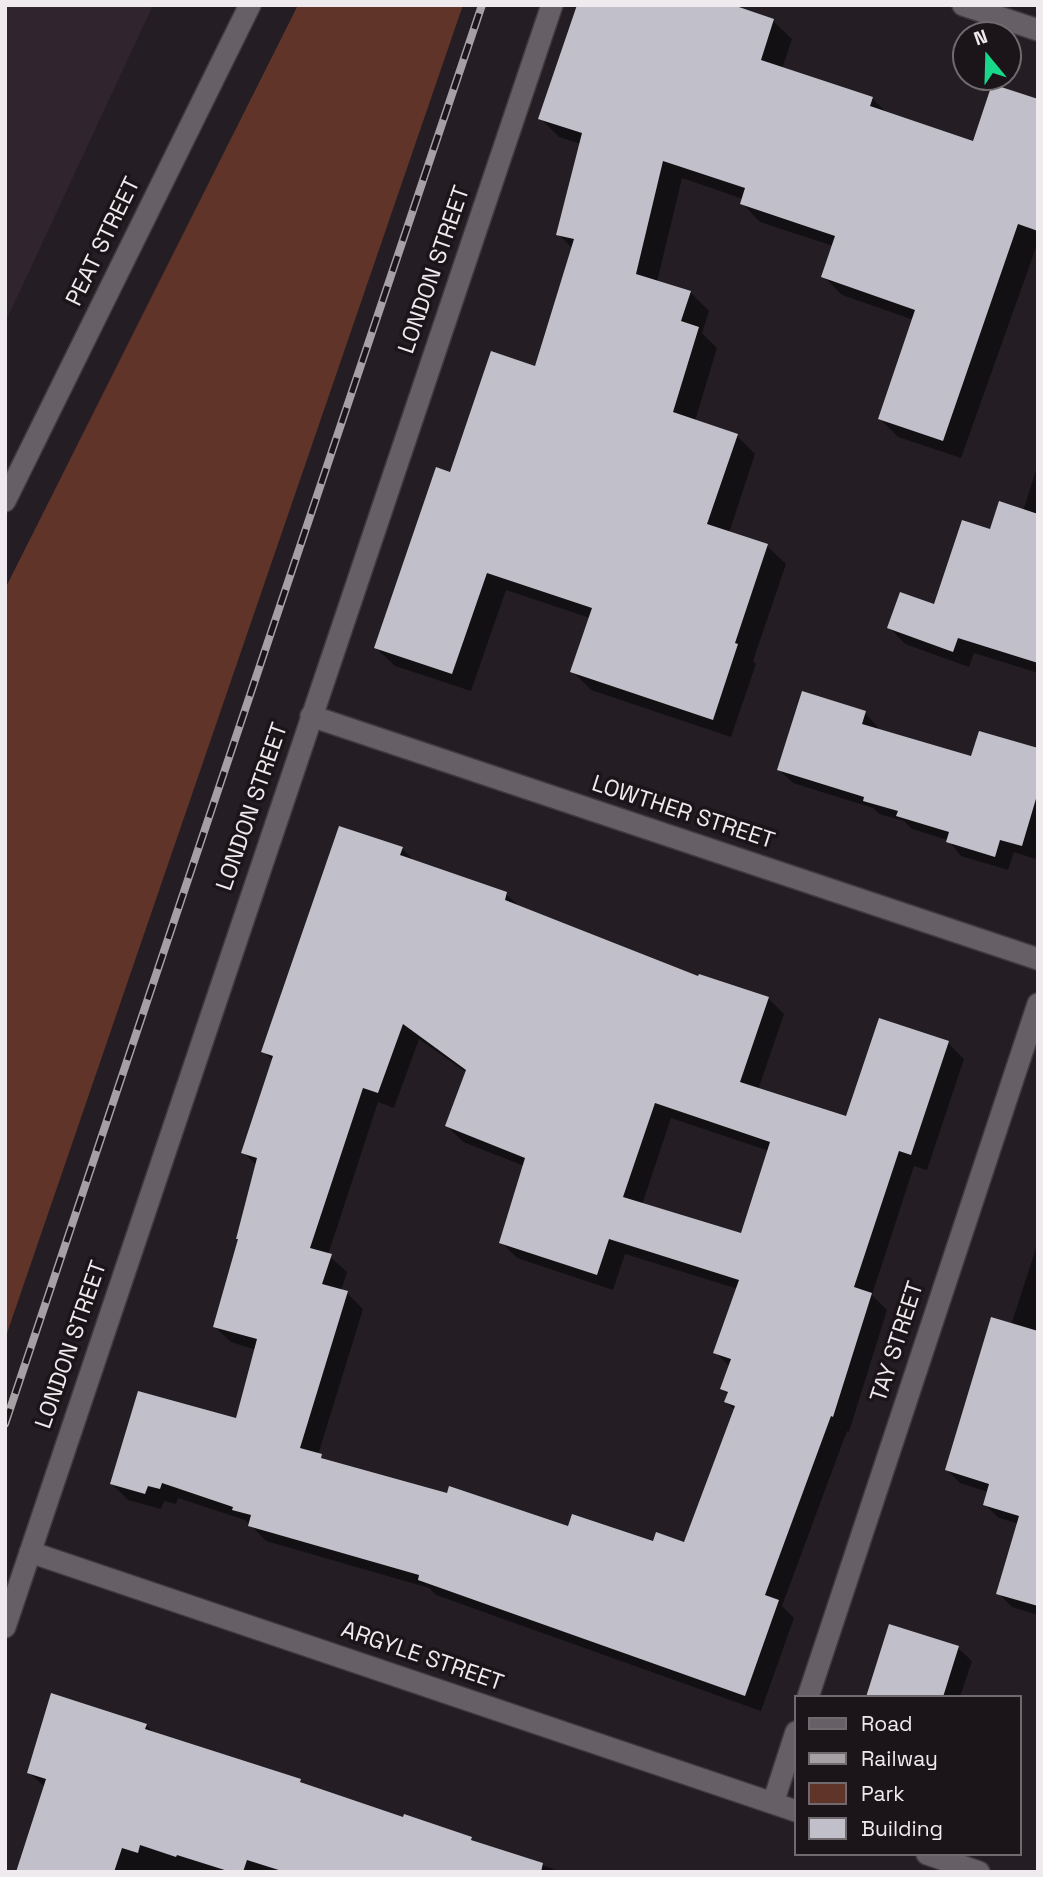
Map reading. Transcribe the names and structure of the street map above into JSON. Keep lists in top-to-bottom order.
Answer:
{
  "streets": {
    "street": [
      "PEAT STREET",
      "LONDON STREET",
      "LOWTHER STREET",
      "TAY STREET",
      "ARGYLE STREET"
    ]
  },
  "crossings": [
    ["LONDON STREET", "LOWTHER STREET"],
    ["LONDON STREET", "ARGYLE STREET"]
  ],
  "legend": [
    "Road",
    "Railway",
    "Park",
    "Building"
  ],
  "north": "top"
}
